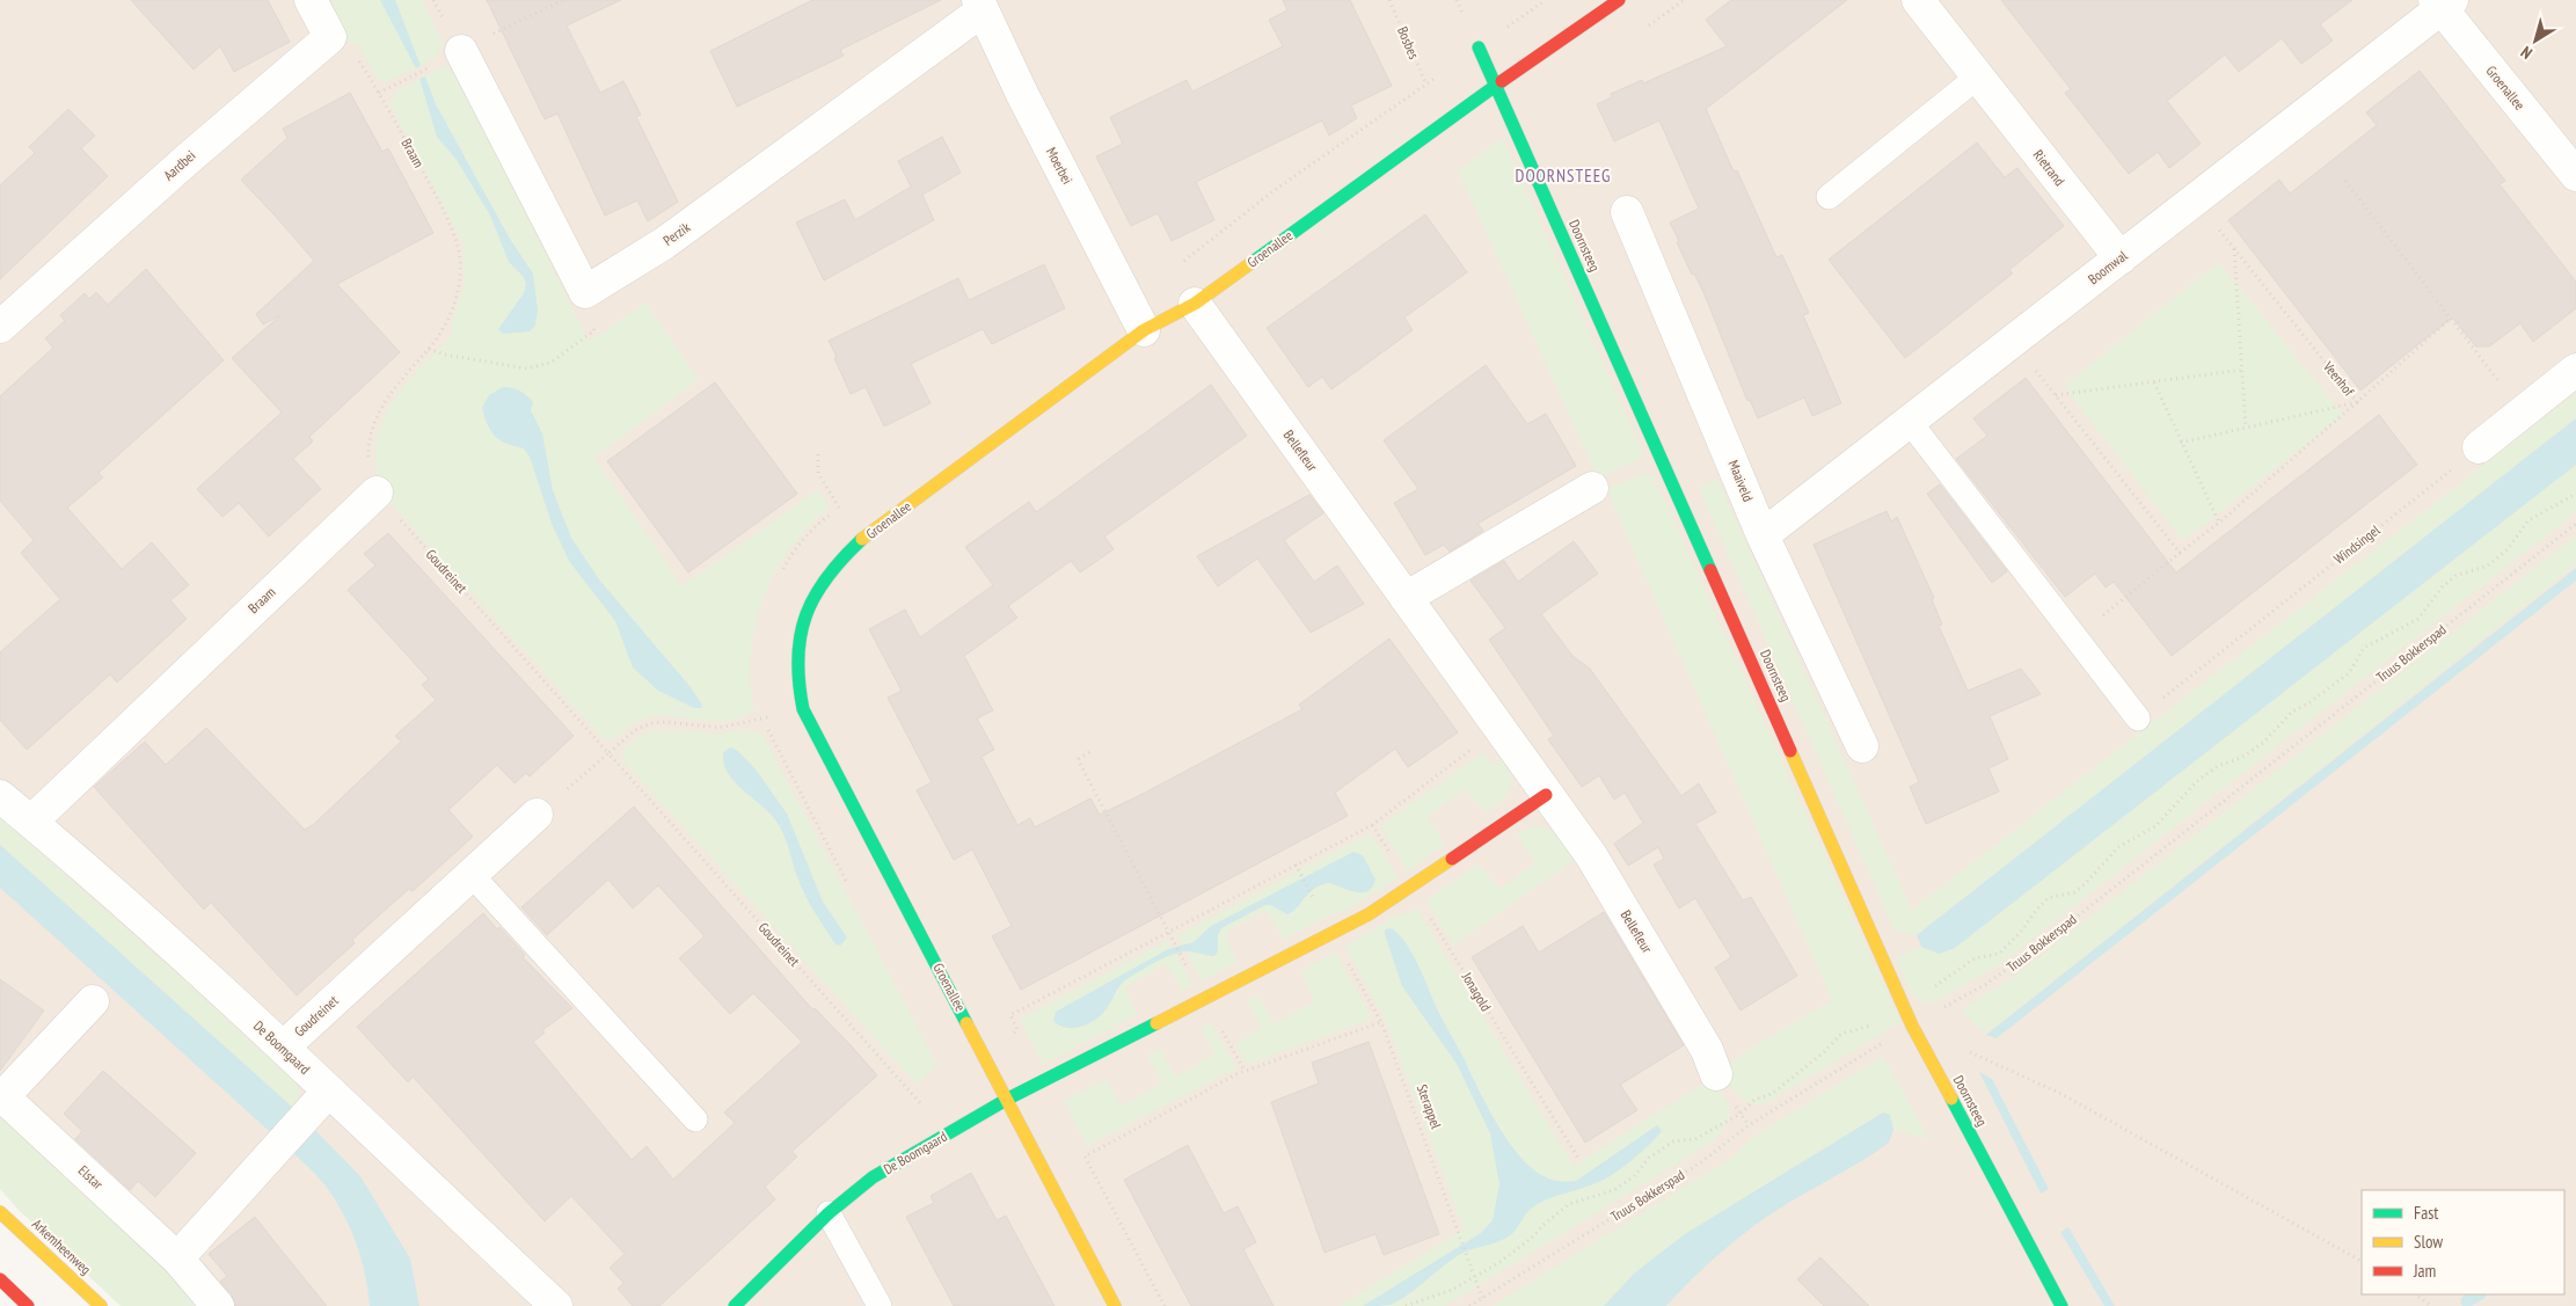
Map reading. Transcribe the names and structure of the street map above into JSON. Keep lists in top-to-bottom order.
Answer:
{
  "streets": {
    "street": [
      "Groenallee",
      "Braam",
      "Aardbei",
      "Moerbei",
      "Rietrand",
      "Perzik",
      "Doornsteeg",
      "Boomwal",
      "Bellefleur",
      "Maaiveld",
      "Goudreinet",
      "De Boomgaard",
      "Elstar",
      "Arkemheenweg"
    ],
    "path": [
      "Bosbes",
      "Veenhof",
      "Windsingel",
      "Truus Bokkerspad",
      "Jonagold",
      "Sterappel"
    ]
  },
  "crossings": [
    ["Groenallee", "Moerbei"],
    ["Groenallee", "Doornsteeg"],
    ["Groenallee", "Boomwal"],
    ["Groenallee", "Bellefleur"],
    ["Groenallee", "De Boomgaard"],
    ["Braam", "Aardbei"],
    ["Braam", "Goudreinet"],
    ["Braam", "De Boomgaard"],
    ["Moerbei", "Perzik"],
    ["Rietrand", "Boomwal"],
    ["Doornsteeg", "Truus Bokkerspad"],
    ["Boomwal", "Veenhof"],
    ["Boomwal", "Maaiveld"],
    ["Goudreinet", "De Boomgaard"],
    ["Truus Bokkerspad", "Sterappel"]
  ],
  "districts": ["DOORNSTEEG"],
  "legend": ["Fast", "Slow", "Jam"],
  "north": "bottom left"
}
